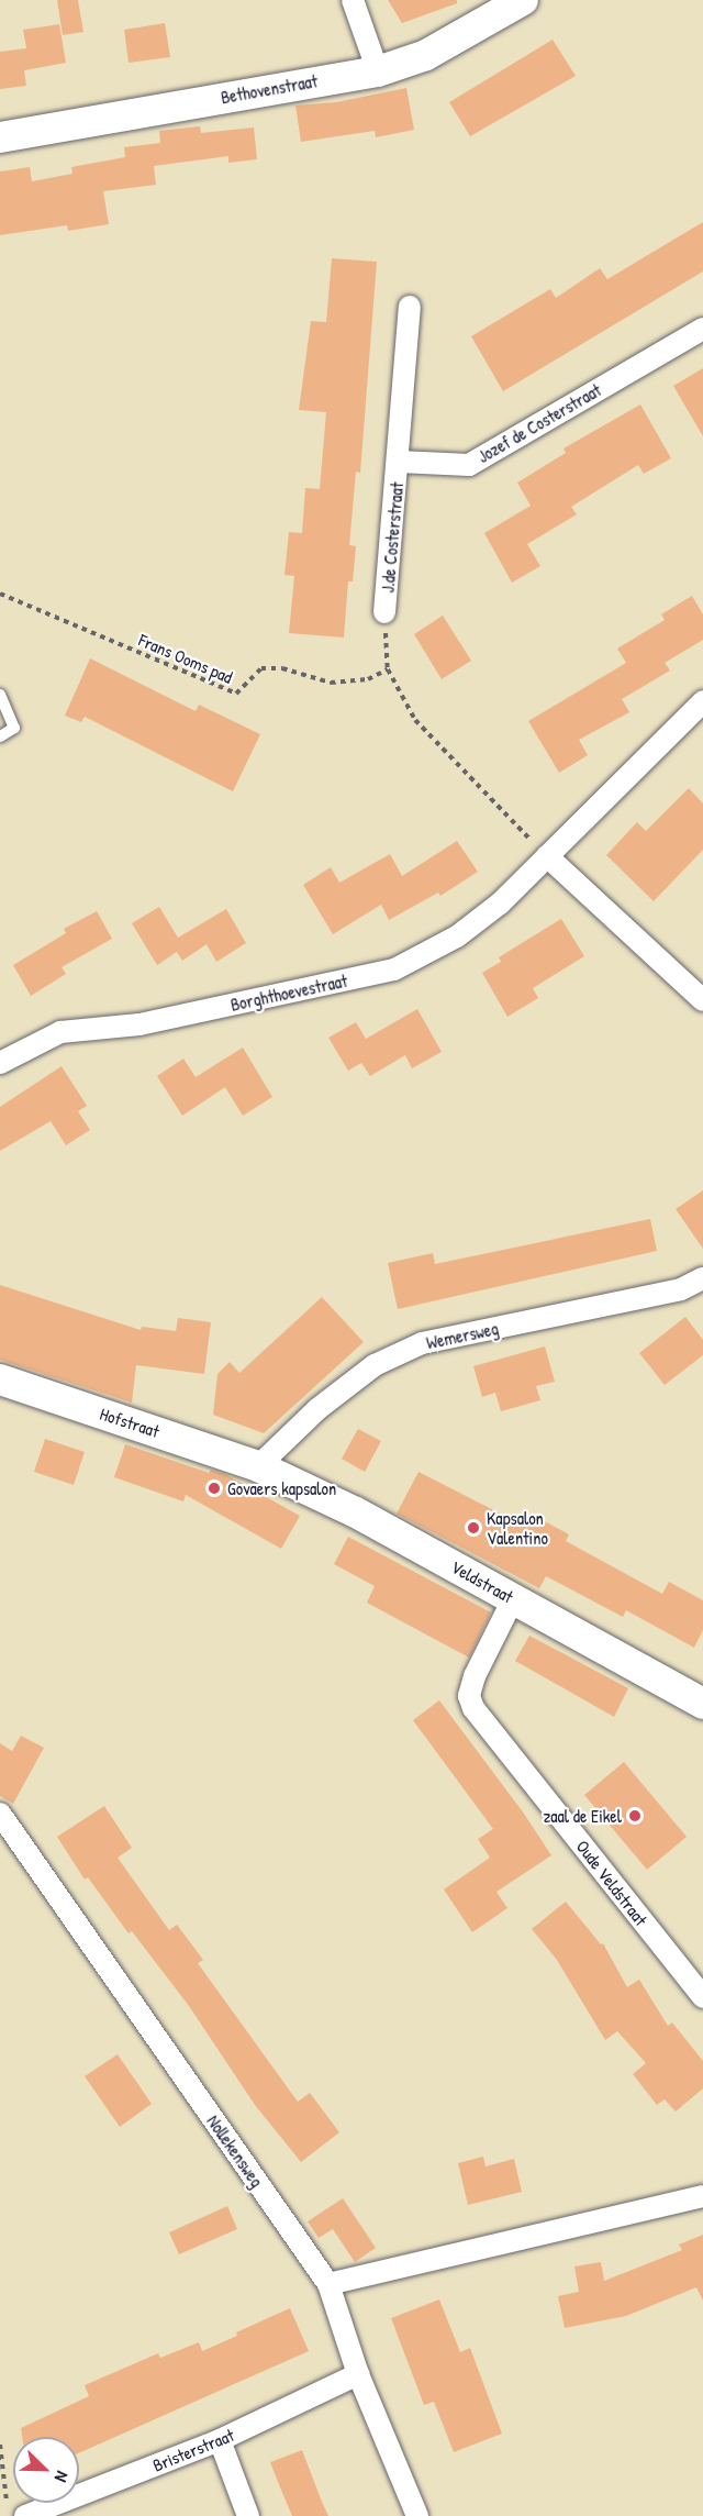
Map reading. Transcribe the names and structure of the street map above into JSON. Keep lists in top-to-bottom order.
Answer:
{
  "streets": {
    "street": [
      "Bethovenstraat",
      "Jozef de Costerstraat",
      "J.de Costerstraat",
      "Borghthoevestraat",
      "Wemersweg",
      "Hofstraat",
      "Veldstraat",
      "Oude Veldstraat",
      "Nollekensweg",
      "Bristerstraat"
    ],
    "path": ["Frans Ooms pad"]
  },
  "crossings": [
    ["Jozef de Costerstraat", "J.de Costerstraat"],
    ["Wemersweg", "Hofstraat"],
    ["Wemersweg", "Veldstraat"],
    ["Hofstraat", "Veldstraat"],
    ["Veldstraat", "Oude Veldstraat"],
    ["Nollekensweg", "Bristerstraat"]
  ],
  "places": ["Govaers kapsalon", "Kapsalon Valentino", "zaal de Eikel"],
  "north": "bottom right"
}
